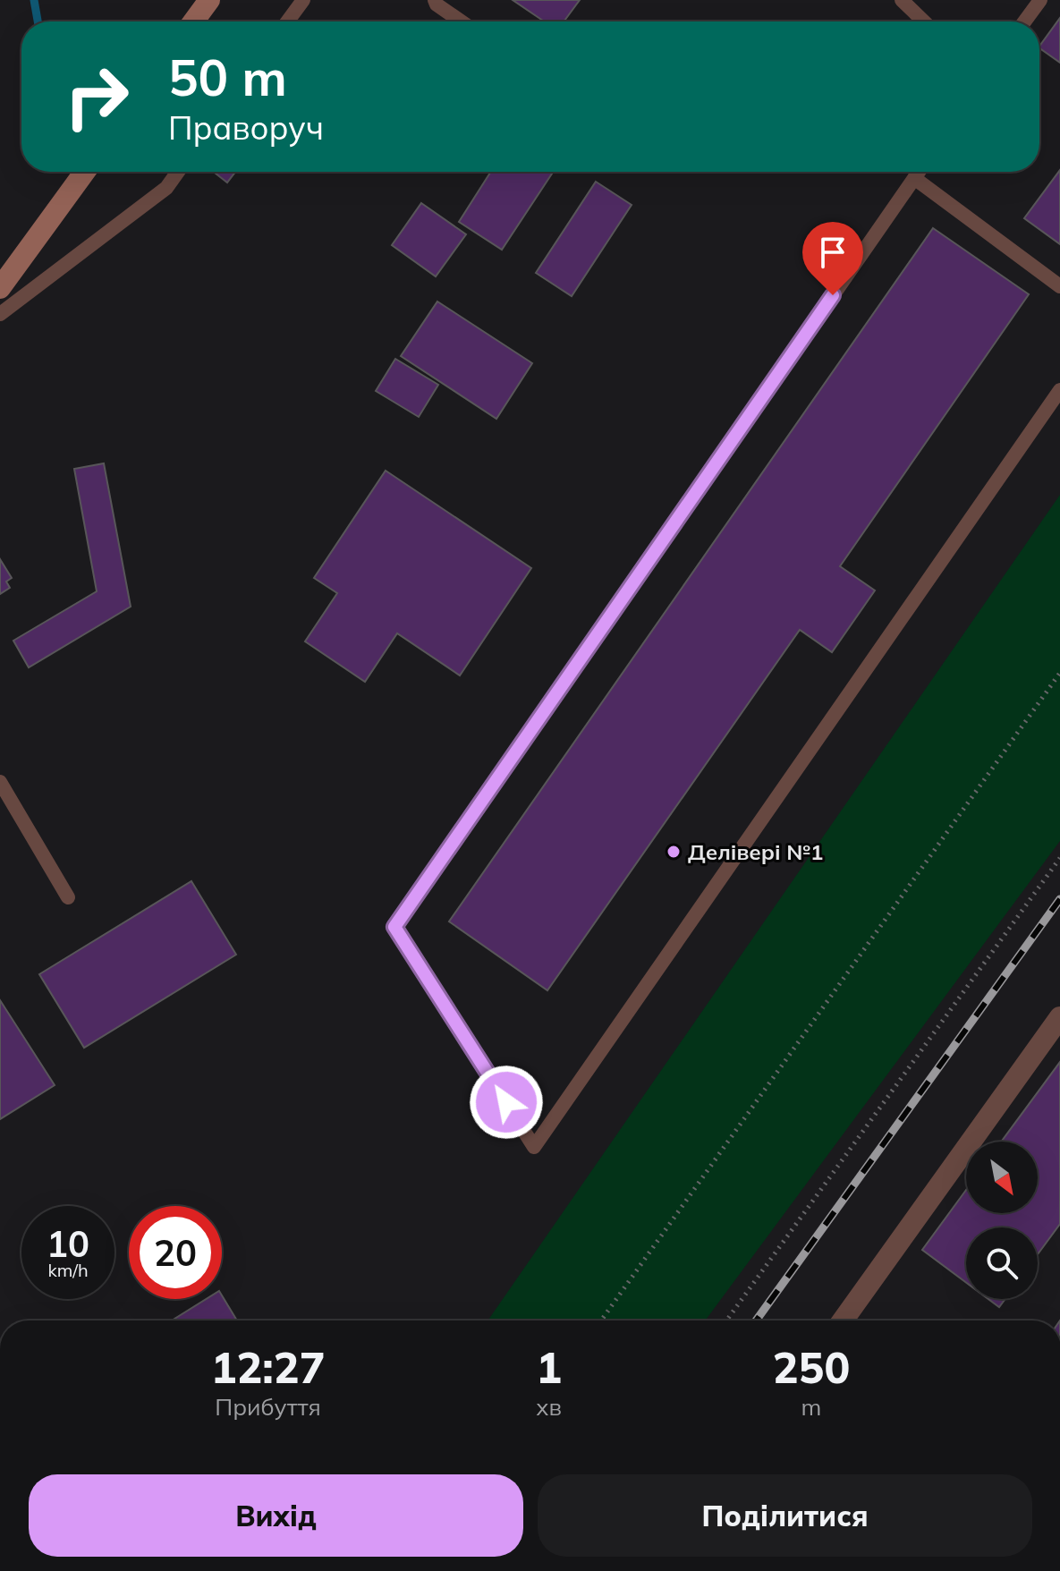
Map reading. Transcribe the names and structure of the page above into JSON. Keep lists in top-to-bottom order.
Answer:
{
  "places": ["Делівері №1"],
  "north": "bottom right",
  "page": {
    "turn": ["50 m", "Праворуч"],
    "speed": "10 km/h",
    "limit": "20",
    "eta": [
      "12:27",
      "Прибуття",
      "1",
      "хв",
      "250",
      "m"
    ],
    "buttons": ["Вихід", "Поділитися"]
  }
}
